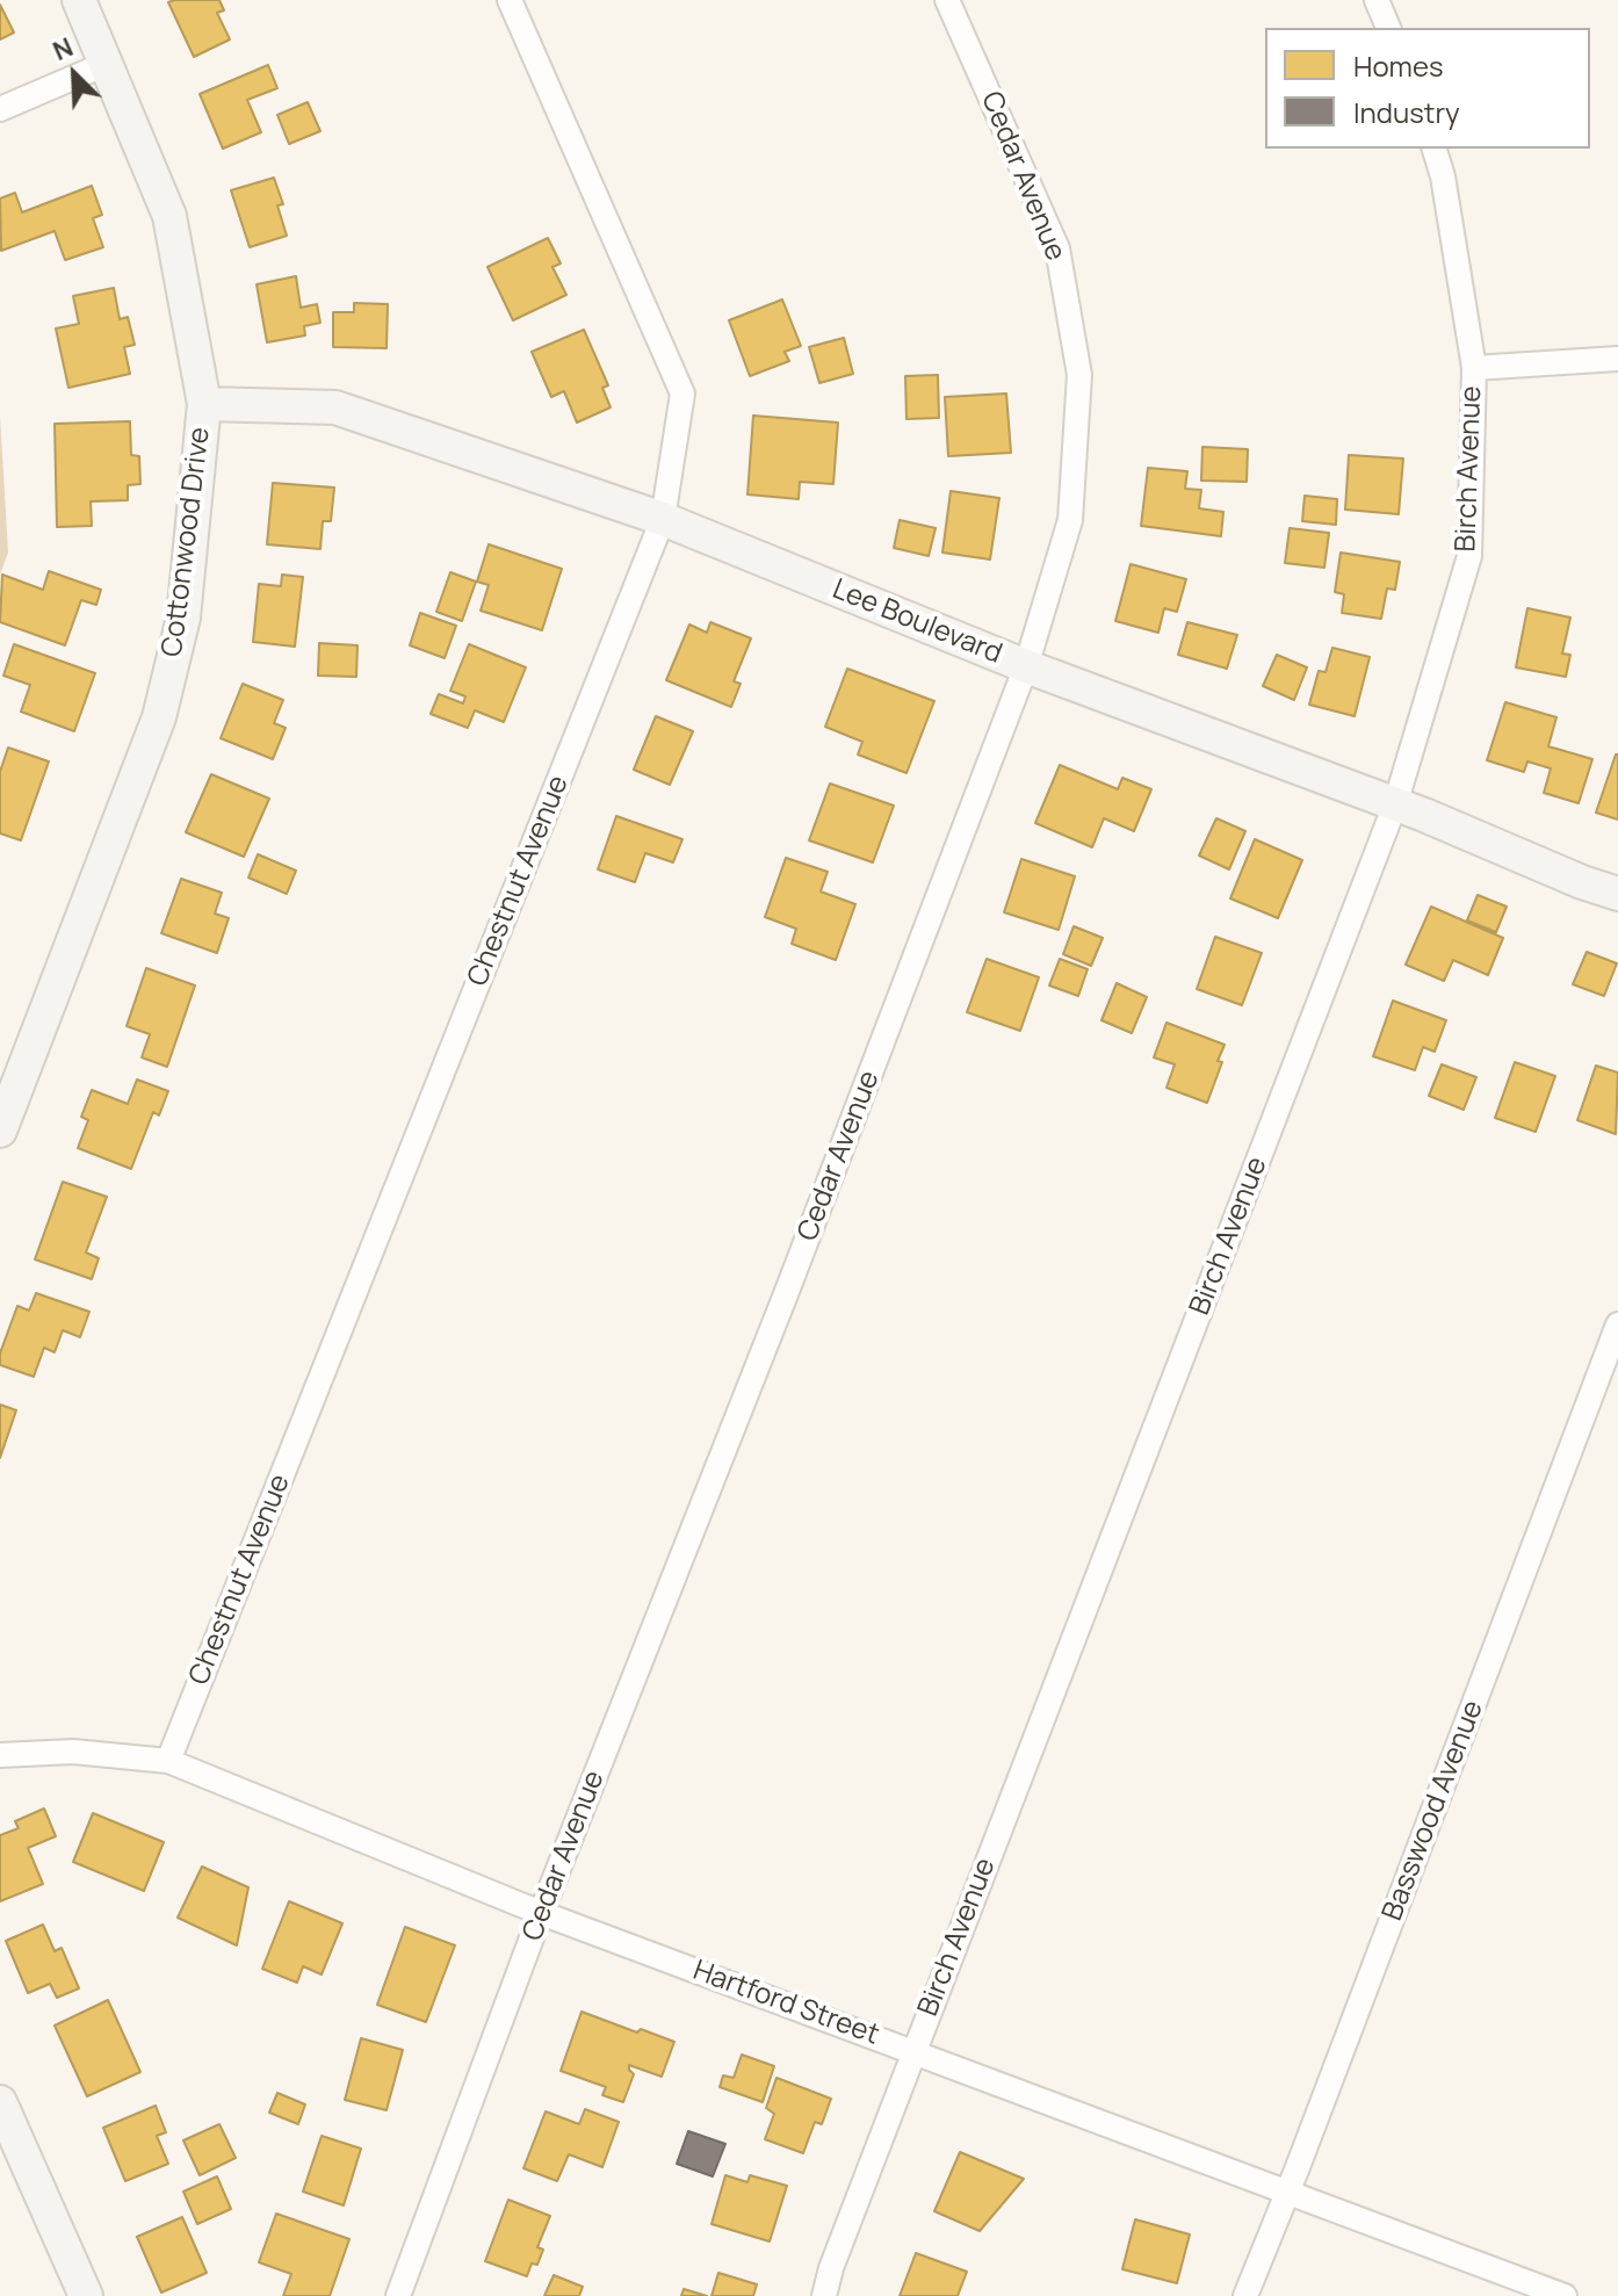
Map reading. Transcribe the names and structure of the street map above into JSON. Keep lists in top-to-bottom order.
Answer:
{
  "streets": {
    "street": [
      "Cedar Avenue",
      "Birch Avenue",
      "Cottonwood Drive",
      "Lee Boulevard",
      "Chestnut Avenue",
      "Basswood Avenue",
      "Hartford Street"
    ]
  },
  "crossings": [
    ["Cedar Avenue", "Lee Boulevard"],
    ["Cedar Avenue", "Hartford Street"],
    ["Birch Avenue", "Lee Boulevard"],
    ["Birch Avenue", "Hartford Street"],
    ["Cottonwood Drive", "Lee Boulevard"],
    ["Lee Boulevard", "Chestnut Avenue"],
    ["Chestnut Avenue", "Hartford Street"],
    ["Basswood Avenue", "Hartford Street"]
  ],
  "legend": ["Homes", "Industry"],
  "north": "top left"
}
